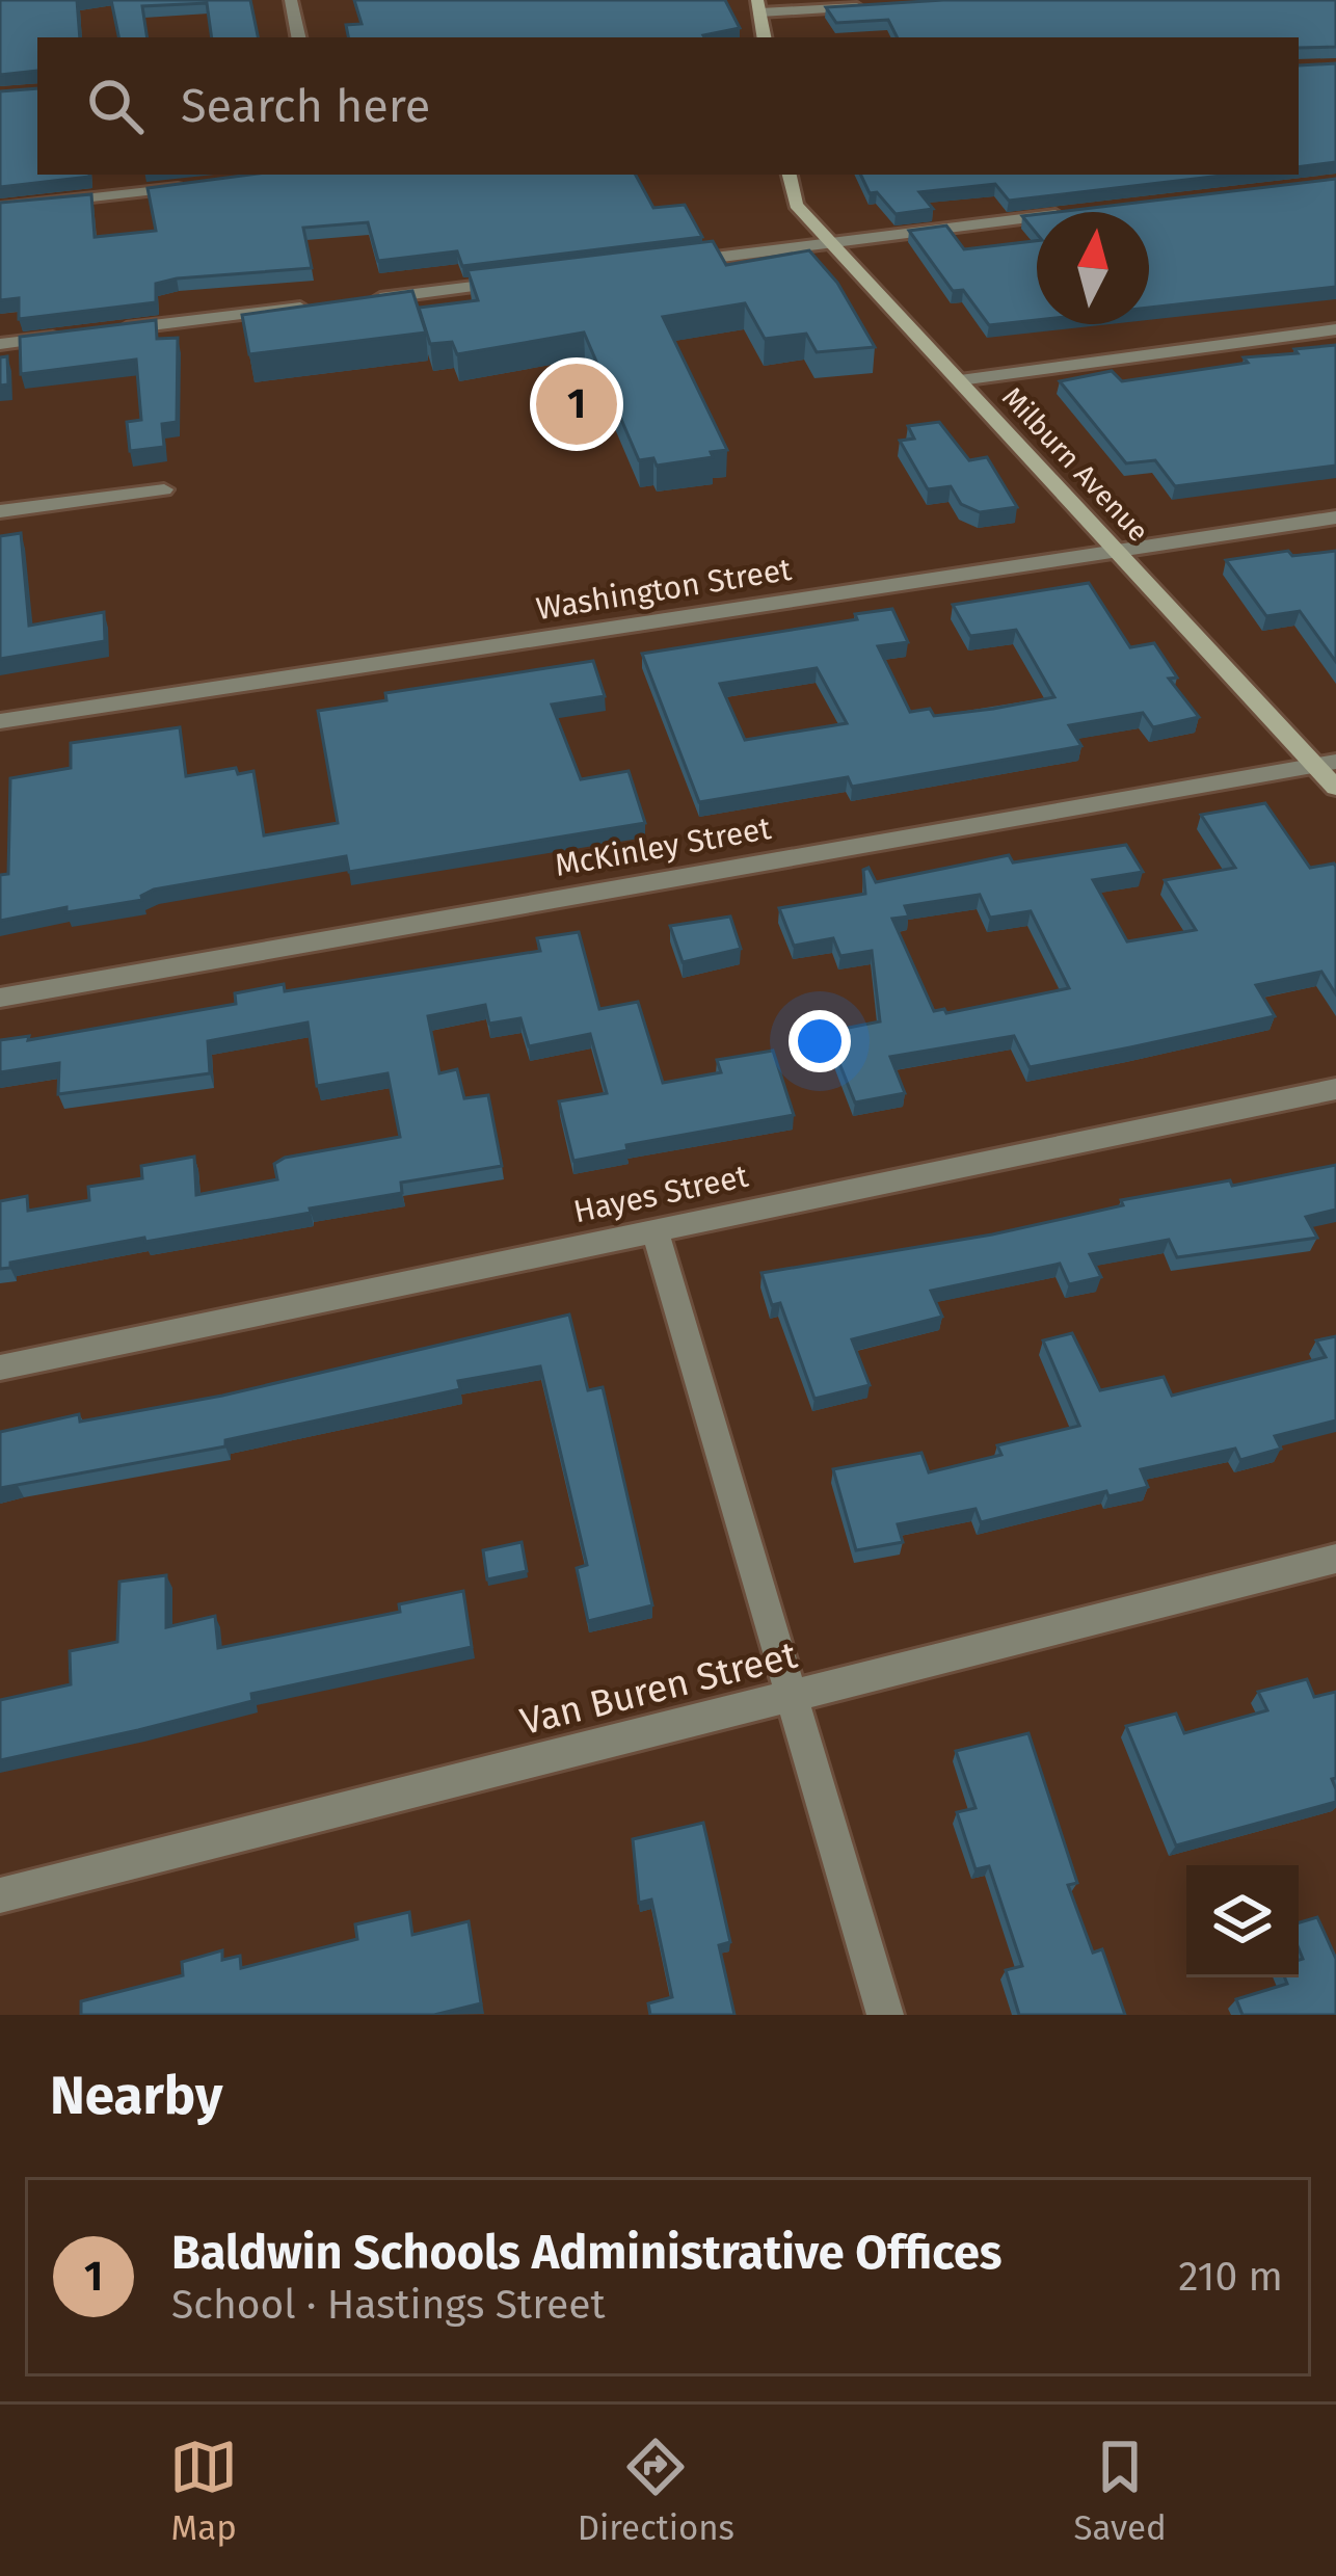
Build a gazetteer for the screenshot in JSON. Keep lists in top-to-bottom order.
{
  "streets": {
    "main road": ["Milburn Avenue"],
    "street": [
      "Washington Street",
      "McKinley Street",
      "Hayes Street",
      "Van Buren Street"
    ]
  },
  "crossings": [
    ["Milburn Avenue", "Washington Street"],
    ["Milburn Avenue", "McKinley Street"]
  ],
  "north": "top",
  "page": {
    "search": "Search here",
    "pins": "1",
    "heading": "Nearby",
    "list": [
      {
        "mark": "1",
        "name": "Baldwin Schools Administrative Offices",
        "note": "School · Hastings Street",
        "value": "210 m"
      }
    ],
    "nav": ["Map", "Directions", "Saved"]
  }
}
